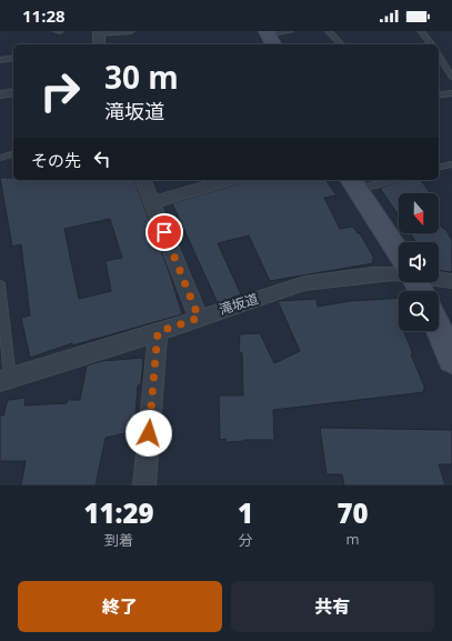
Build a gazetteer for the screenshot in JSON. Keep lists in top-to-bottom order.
{
  "streets": {
    "street": ["滝坂道"]
  },
  "north": "bottom",
  "page": {
    "status": "11:28",
    "turn": ["30 m", "滝坂道"],
    "then": "その先",
    "eta": [
      "11:29",
      "到着",
      "1",
      "分",
      "70",
      "m"
    ],
    "buttons": ["終了", "共有"]
  }
}
